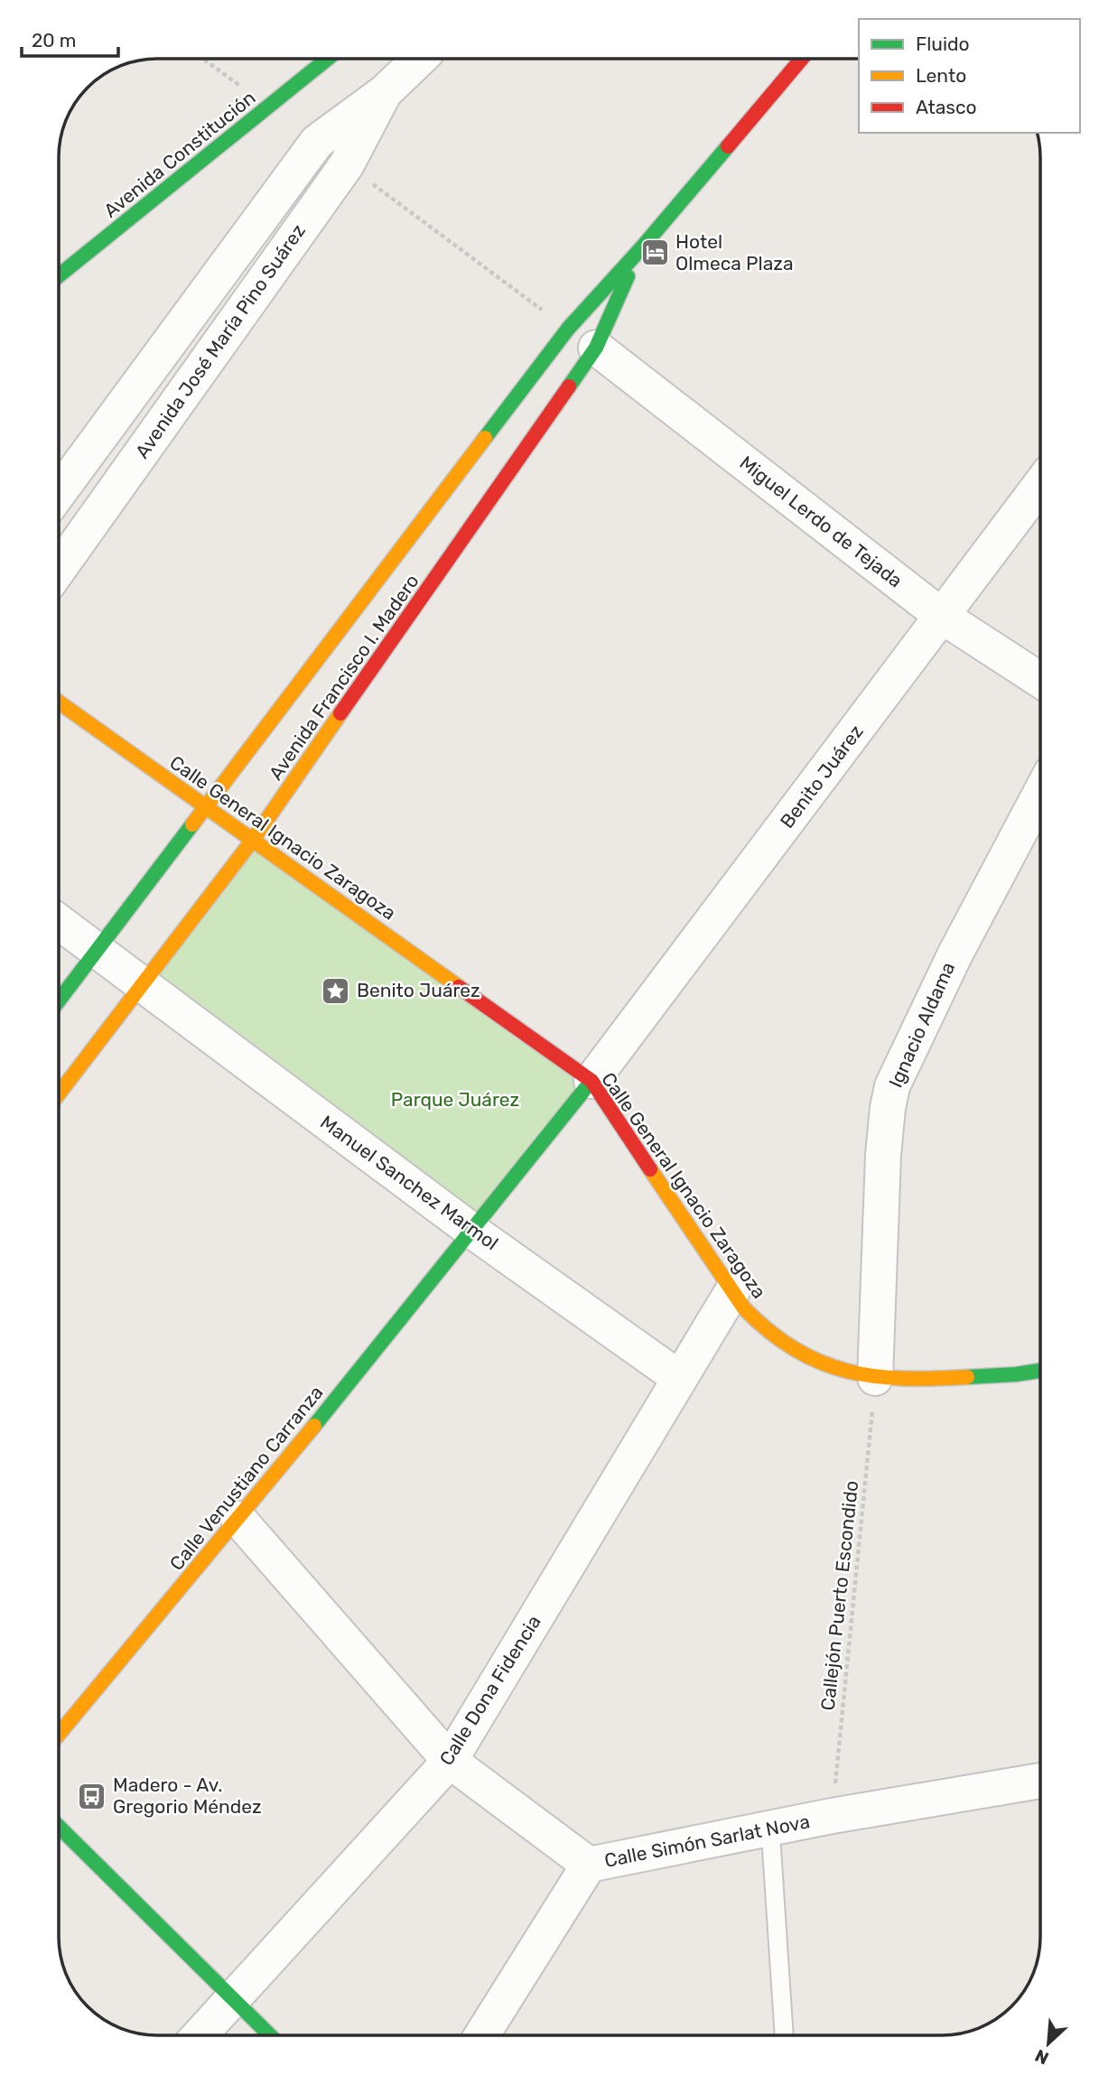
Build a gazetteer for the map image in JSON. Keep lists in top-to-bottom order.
{
  "streets": {
    "street": [
      "Avenida Constitución",
      "Avenida José María Pino Suárez",
      "Miguel Lerdo de Tejada",
      "Avenida Francisco I. Madero",
      "Benito Juárez",
      "Calle General Ignacio Zaragoza",
      "Ignacio Aldama",
      "Manuel Sanchez Marmol",
      "Calle Venustiano Carranza",
      "Calle Dona Fidencia",
      "Calle Simón Sarlat Nova"
    ],
    "path": ["Callejón Puerto Escondido"]
  },
  "crossings": [
    ["Miguel Lerdo de Tejada", "Avenida Francisco I. Madero"],
    ["Miguel Lerdo de Tejada", "Benito Juárez"],
    ["Avenida Francisco I. Madero", "Calle General Ignacio Zaragoza"],
    ["Avenida Francisco I. Madero", "Manuel Sanchez Marmol"],
    ["Benito Juárez", "Calle General Ignacio Zaragoza"],
    ["Benito Juárez", "Calle Venustiano Carranza"],
    ["Calle General Ignacio Zaragoza", "Ignacio Aldama"],
    ["Calle General Ignacio Zaragoza", "Calle Venustiano Carranza"],
    ["Calle General Ignacio Zaragoza", "Callejón Puerto Escondido"],
    ["Calle General Ignacio Zaragoza", "Calle Dona Fidencia"],
    ["Ignacio Aldama", "Callejón Puerto Escondido"],
    ["Manuel Sanchez Marmol", "Calle Venustiano Carranza"],
    ["Manuel Sanchez Marmol", "Calle Dona Fidencia"],
    ["Calle Venustiano Carranza", "Calle Simón Sarlat Nova"],
    ["Callejón Puerto Escondido", "Calle Simón Sarlat Nova"],
    ["Calle Dona Fidencia", "Calle Simón Sarlat Nova"]
  ],
  "parks": ["Parque Juárez"],
  "places": {
    "hotel": ["Hotel Olmeca Plaza"],
    "place": ["Benito Juárez"],
    "bus stop": ["Madero - Av. Gregorio Méndez"]
  },
  "legend": ["Fluido", "Lento", "Atasco"],
  "scale_bar": "20 m",
  "north": "bottom left"
}
